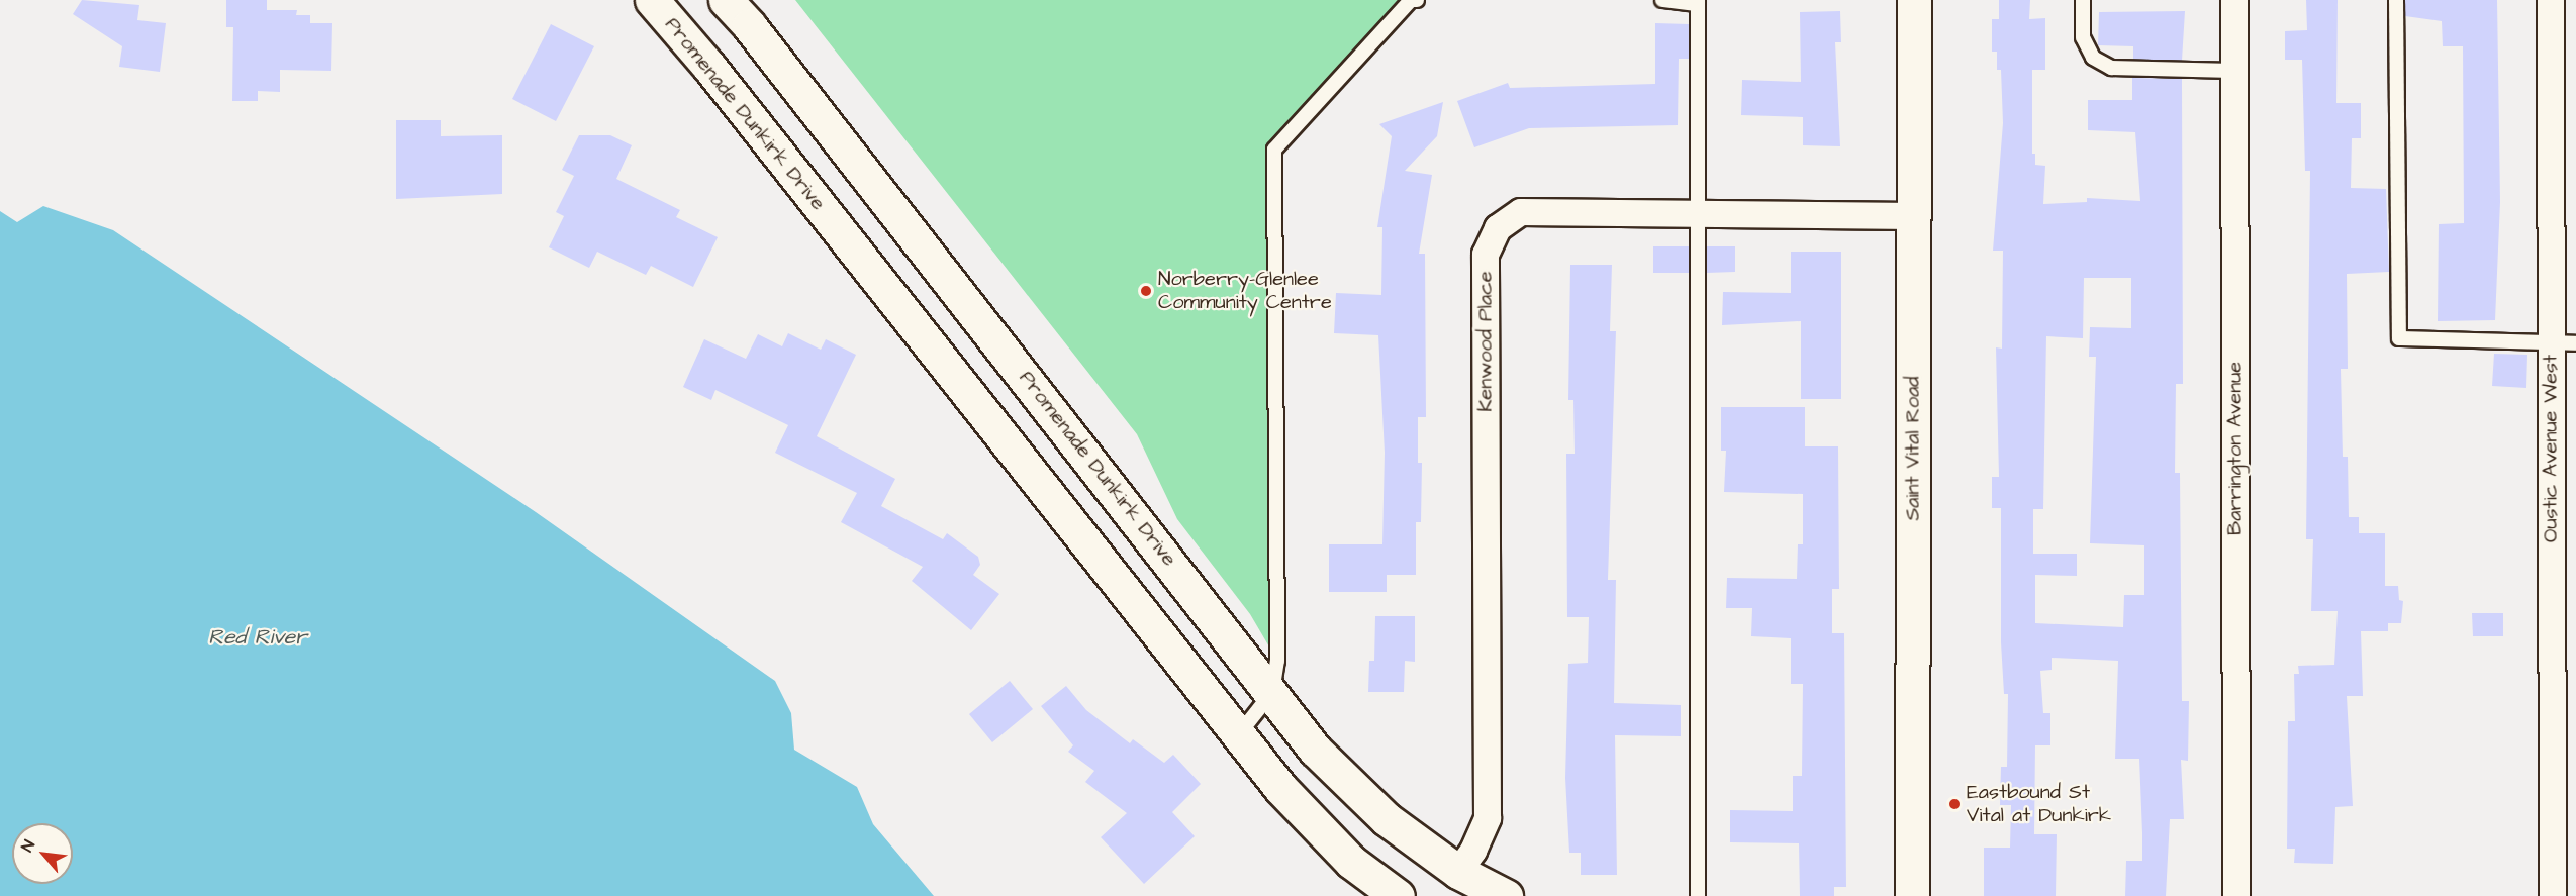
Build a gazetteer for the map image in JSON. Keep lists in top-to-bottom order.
{
  "streets": {
    "main road": ["Promenade Dunkirk Drive", "Saint Vital Road"],
    "street": ["Kenwood Place", "Barrington Avenue", "Oustic Avenue West"]
  },
  "crossings": [
    ["Promenade Dunkirk Drive", "Kenwood Place"],
    ["Kenwood Place", "Saint Vital Road"]
  ],
  "water": ["Red River"],
  "places": ["Norberry-Glenlee Community Centre", "Eastbound St Vital at Dunkirk"],
  "north": "top left"
}
